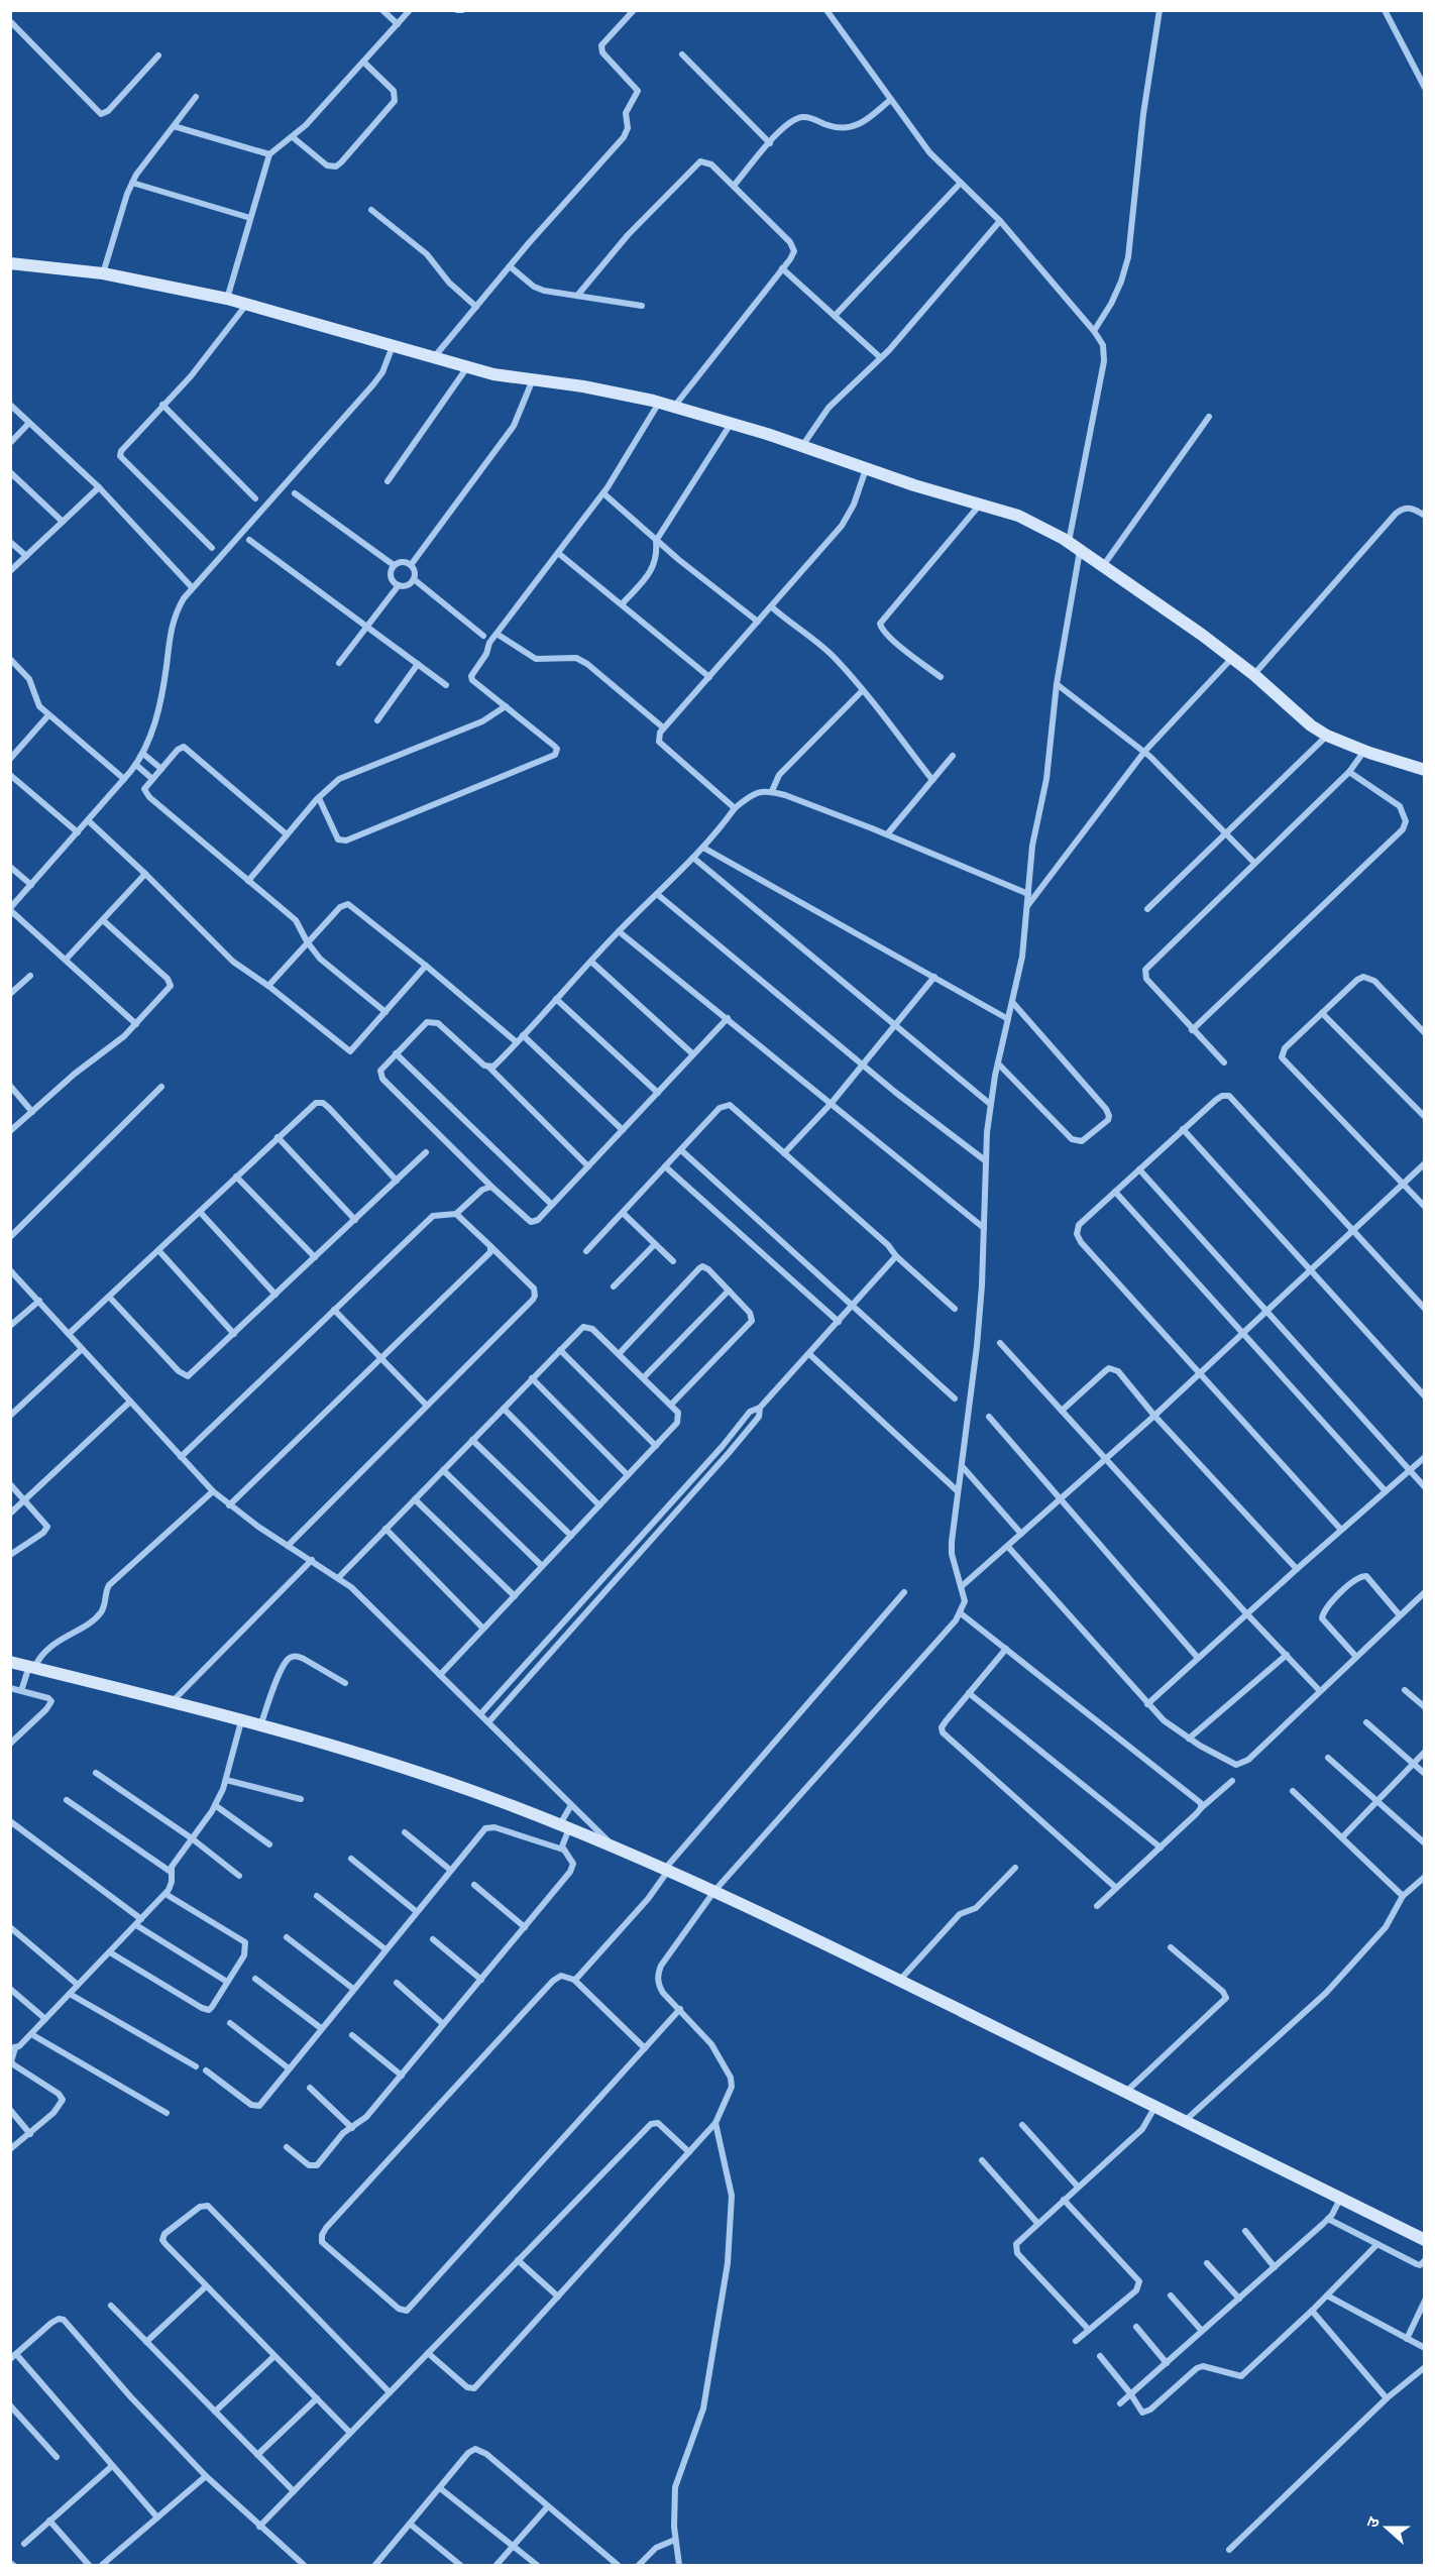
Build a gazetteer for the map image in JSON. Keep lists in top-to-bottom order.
{
  "north": "left"
}
